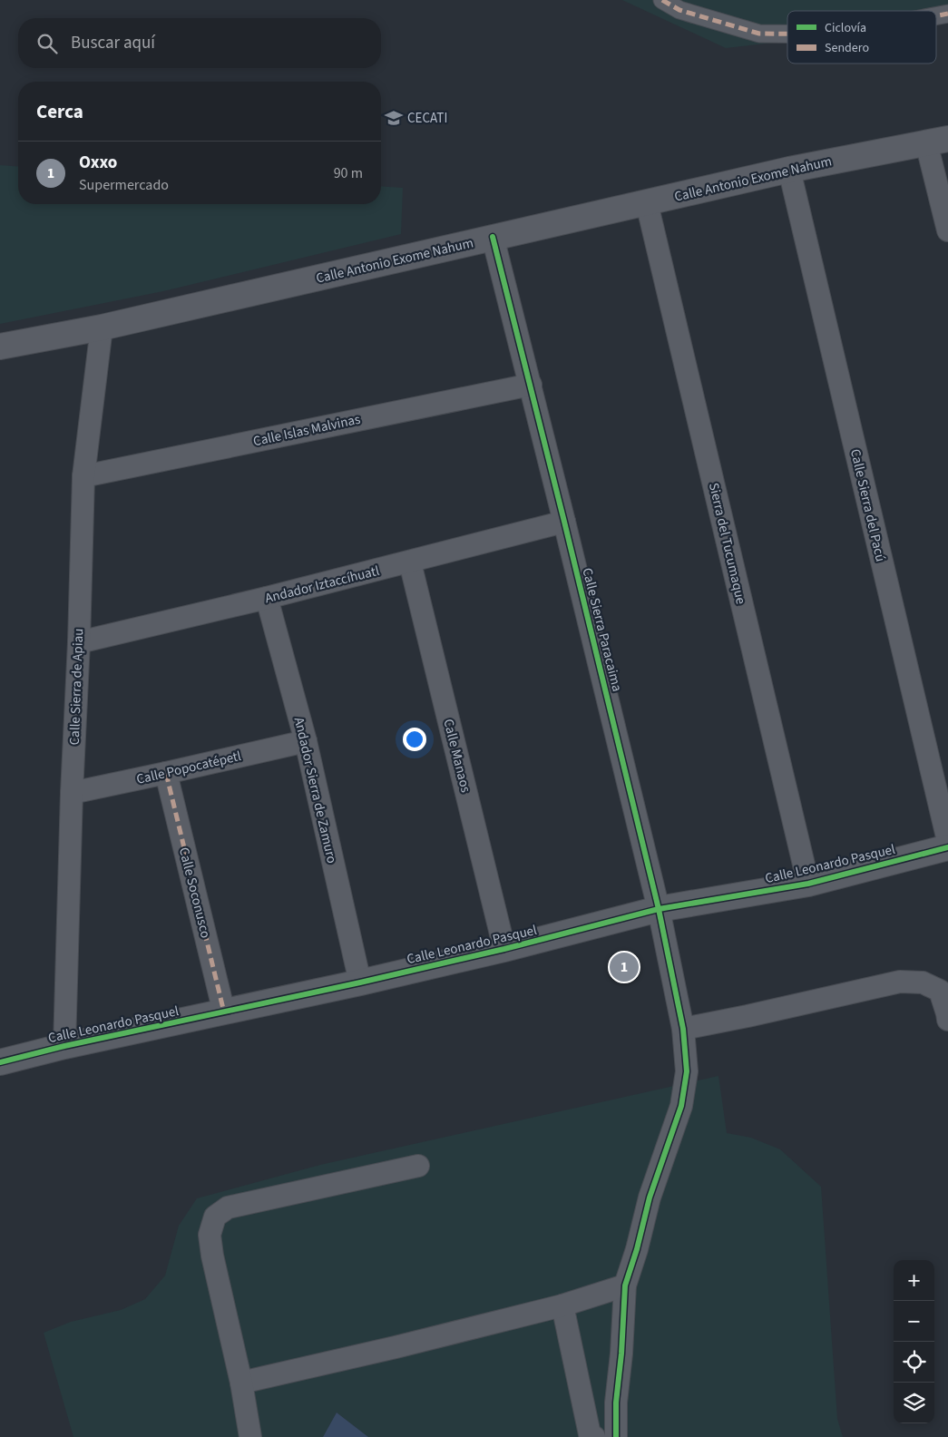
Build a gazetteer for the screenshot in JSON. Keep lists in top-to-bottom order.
{
  "streets": {
    "street": [
      "Calle Antonio Exome Nahum",
      "Calle Islas Malvinas",
      "Calle Sierra del Pacú",
      "Sierra del Tucumaque",
      "Andador Iztaccíhuatl",
      "Calle Sierra Paracaima",
      "Calle Sierra de Apiau",
      "Calle Manaos",
      "Calle Popocatépetl",
      "Andador Sierra de Zamuro",
      "Calle Leonardo Pasquel",
      "Calle Soconusco"
    ]
  },
  "crossings": [
    ["Calle Antonio Exome Nahum", "Calle Sierra del Pacú"],
    ["Calle Antonio Exome Nahum", "Sierra del Tucumaque"],
    ["Calle Antonio Exome Nahum", "Calle Sierra Paracaima"],
    ["Calle Antonio Exome Nahum", "Calle Sierra de Apiau"],
    ["Calle Islas Malvinas", "Calle Sierra Paracaima"],
    ["Calle Islas Malvinas", "Calle Sierra de Apiau"],
    ["Sierra del Tucumaque", "Calle Leonardo Pasquel"],
    ["Andador Iztaccíhuatl", "Calle Sierra Paracaima"],
    ["Andador Iztaccíhuatl", "Calle Sierra de Apiau"],
    ["Andador Iztaccíhuatl", "Calle Manaos"],
    ["Andador Iztaccíhuatl", "Andador Sierra de Zamuro"],
    ["Calle Sierra Paracaima", "Calle Leonardo Pasquel"],
    ["Calle Sierra de Apiau", "Calle Popocatépetl"],
    ["Calle Sierra de Apiau", "Calle Leonardo Pasquel"],
    ["Calle Manaos", "Calle Leonardo Pasquel"],
    ["Calle Popocatépetl", "Andador Sierra de Zamuro"],
    ["Calle Popocatépetl", "Calle Soconusco"],
    ["Andador Sierra de Zamuro", "Calle Leonardo Pasquel"],
    ["Calle Leonardo Pasquel", "Calle Soconusco"]
  ],
  "places": {
    "school or university": ["CECATI"]
  },
  "legend": ["Ciclovía", "Sendero"],
  "page": {
    "search": "Buscar aquí",
    "heading": "Cerca",
    "list": [
      {
        "mark": "1",
        "name": "Oxxo",
        "note": "Supermercado",
        "value": "90 m"
      }
    ],
    "pins": "1",
    "map_buttons": ["+", "−"]
  }
}
